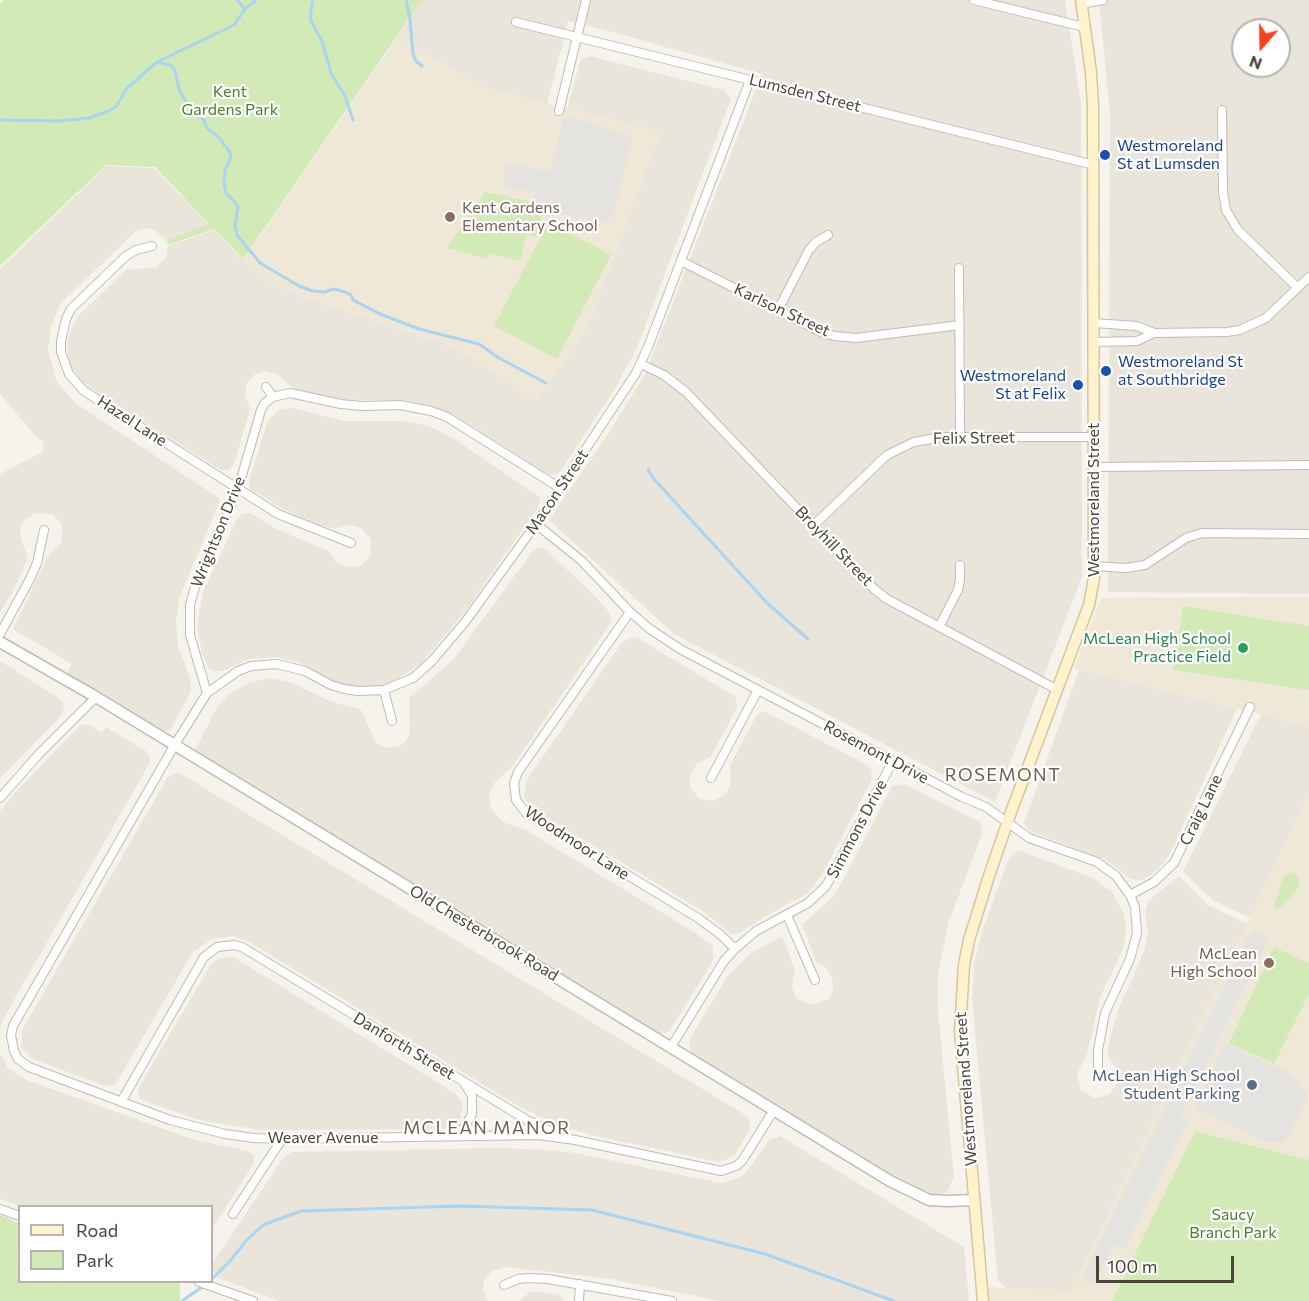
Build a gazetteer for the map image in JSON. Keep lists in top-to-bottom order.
{
  "streets": {
    "main road": ["Westmoreland Street"],
    "street": [
      "Lumsden Street",
      "Karlson Street",
      "Hazel Lane",
      "Felix Street",
      "Macon Street",
      "Wrightson Drive",
      "Broyhill Street",
      "Rosemont Drive",
      "Craig Lane",
      "Simmons Drive",
      "Woodmoor Lane",
      "Old Chesterbrook Road",
      "Danforth Street",
      "Weaver Avenue"
    ]
  },
  "crossings": [
    ["Lumsden Street", "Macon Street"],
    ["Lumsden Street", "Westmoreland Street"],
    ["Karlson Street", "Macon Street"],
    ["Hazel Lane", "Wrightson Drive"],
    ["Felix Street", "Westmoreland Street"],
    ["Felix Street", "Broyhill Street"],
    ["Macon Street", "Wrightson Drive"],
    ["Macon Street", "Broyhill Street"],
    ["Macon Street", "Rosemont Drive"],
    ["Westmoreland Street", "Broyhill Street"],
    ["Westmoreland Street", "Rosemont Drive"],
    ["Westmoreland Street", "Old Chesterbrook Road"],
    ["Rosemont Drive", "Craig Lane"],
    ["Rosemont Drive", "Simmons Drive"],
    ["Rosemont Drive", "Woodmoor Lane"],
    ["Simmons Drive", "Woodmoor Lane"],
    ["Simmons Drive", "Old Chesterbrook Road"],
    ["Old Chesterbrook Road", "Weaver Avenue"],
    ["Danforth Street", "Weaver Avenue"]
  ],
  "districts": ["ROSEMONT", "MCLEAN MANOR"],
  "parks": ["Kent Gardens Park", "Saucy Branch Park"],
  "places": [
    "Westmoreland St at Lumsden",
    "Kent Gardens Elementary School",
    "Westmoreland St at Southbridge",
    "Westmoreland St at Felix",
    "McLean High School Practice Field",
    "McLean High School",
    "McLean High School Student Parking"
  ],
  "legend": ["Road", "Park"],
  "scale_bar": "100 m",
  "north": "bottom"
}
